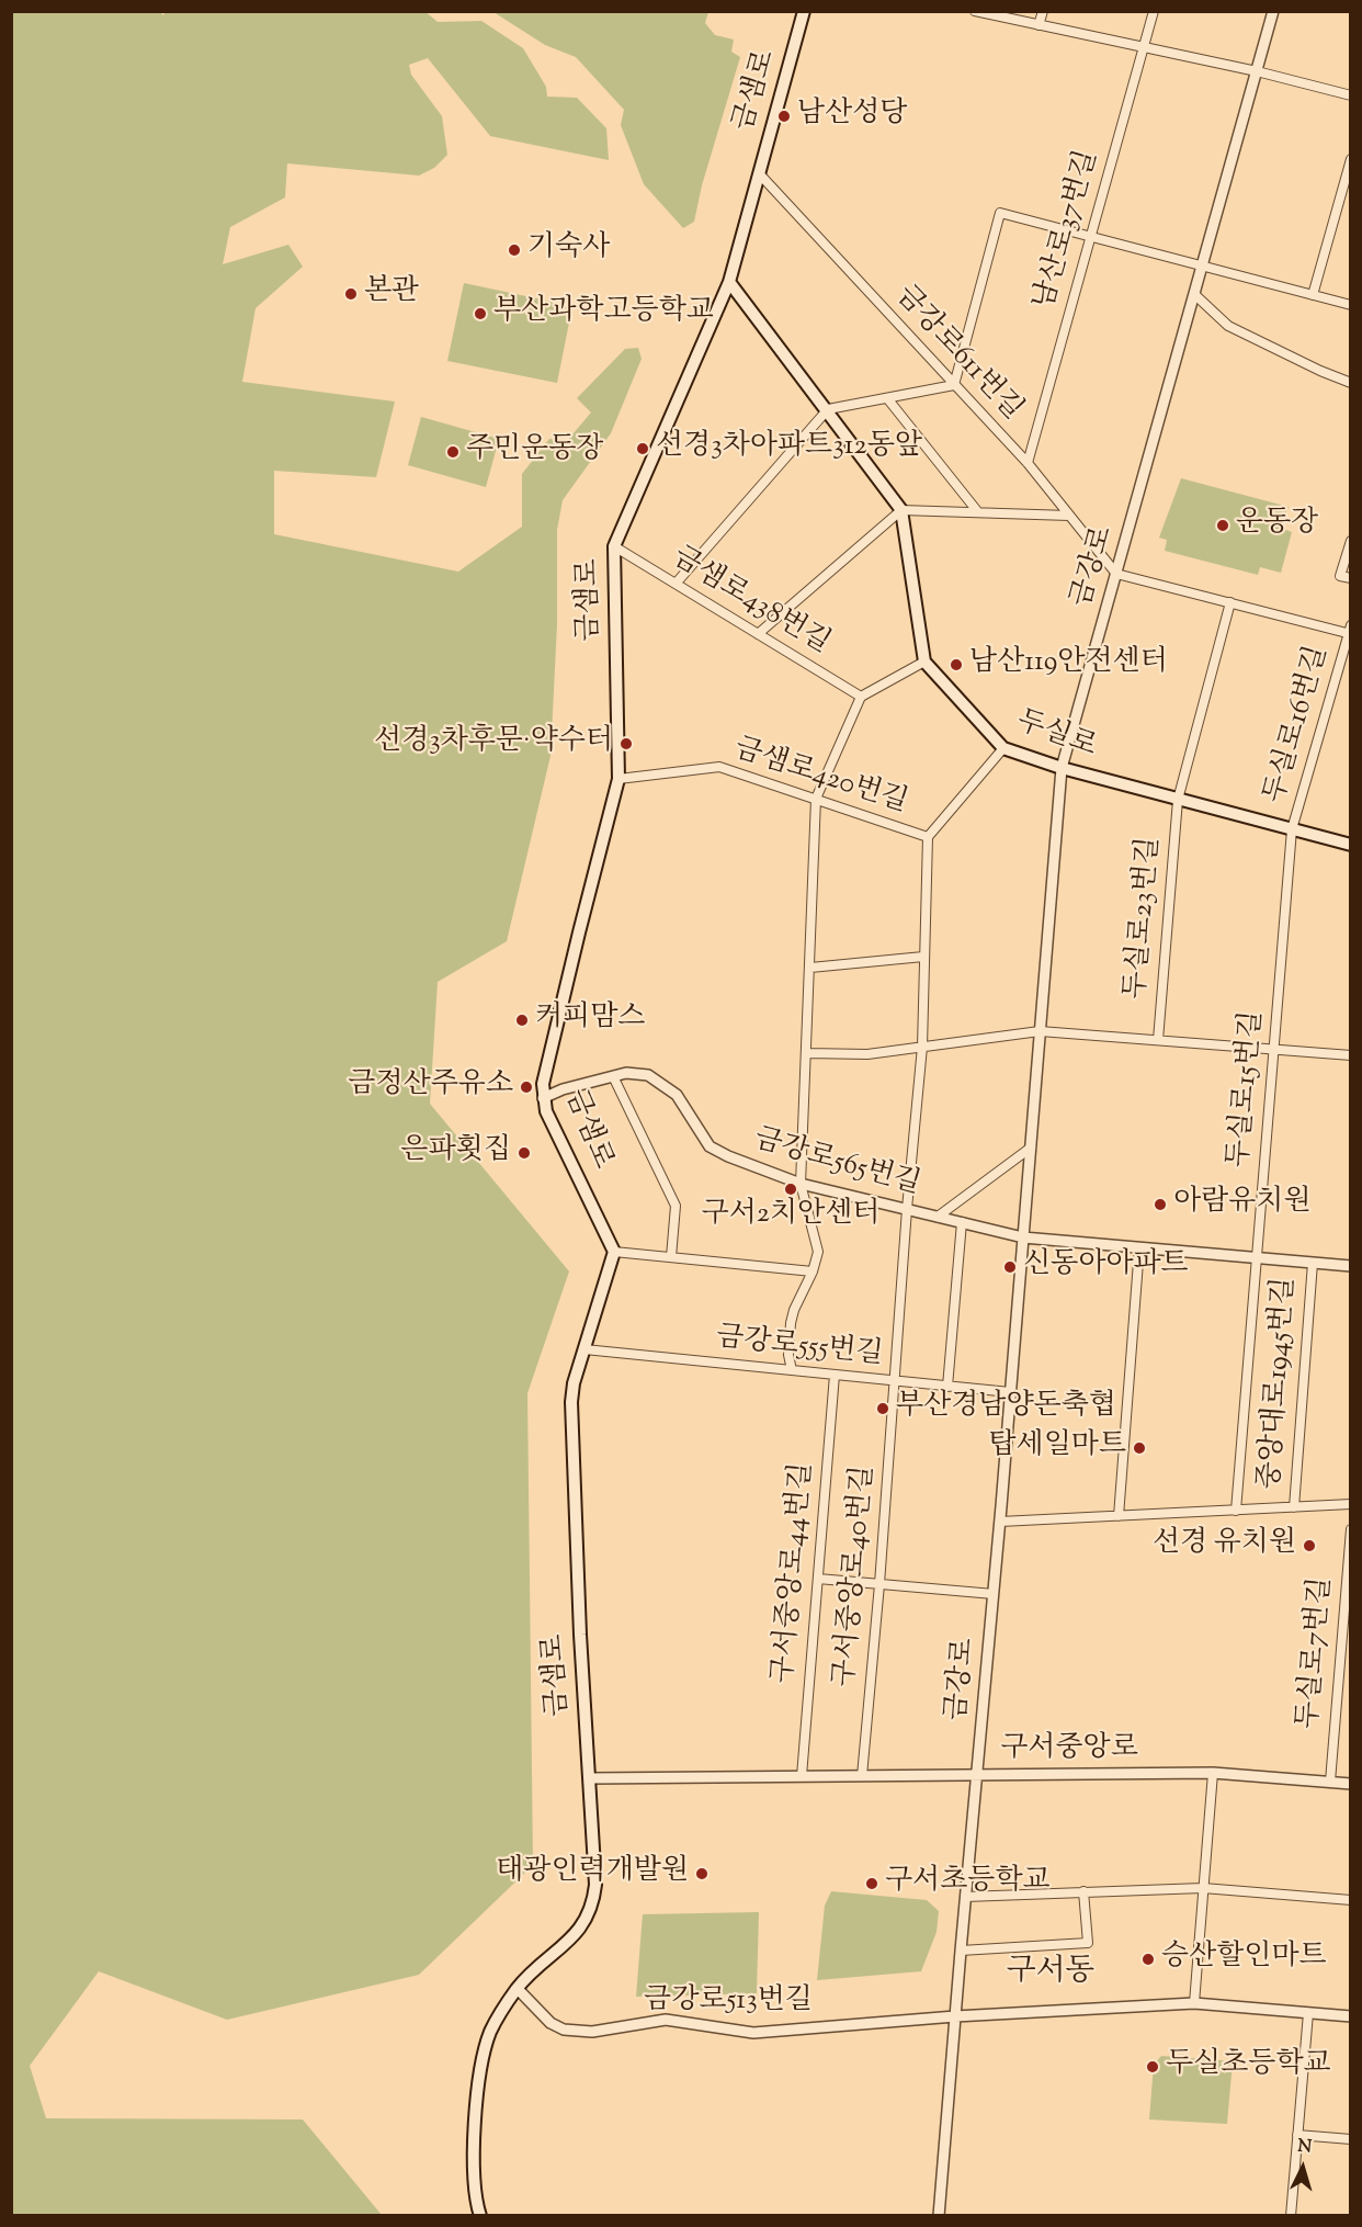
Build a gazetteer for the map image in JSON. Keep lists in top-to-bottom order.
{
  "streets": {
    "main road": ["금샘로", "두실로"],
    "street": [
      "남산로37번길",
      "금강로611번길",
      "금강로",
      "금샘로438번길",
      "두실로16번길",
      "금샘로420번길",
      "두실로23번길",
      "두실로15번길",
      "금강로565번길",
      "금강로555번길",
      "중앙대로1945번길",
      "구서중앙로44번길",
      "구서중앙로40번길",
      "두실로7번길",
      "구서중앙로",
      "금강로513번길"
    ]
  },
  "crossings": [
    ["금샘로", "금강로611번길"],
    ["금샘로", "금샘로438번길"],
    ["금샘로", "금샘로420번길"],
    ["금샘로", "금강로565번길"],
    ["금샘로", "금강로555번길"],
    ["금샘로", "구서중앙로"],
    ["금샘로", "금강로513번길"],
    ["남산로37번길", "금강로611번길"],
    ["금강로611번길", "금강로"],
    ["금강로", "두실로"],
    ["금강로", "금강로565번길"],
    ["금강로", "금강로555번길"],
    ["금강로", "중앙대로1945번길"],
    ["금강로", "구서중앙로"],
    ["금강로", "금강로513번길"],
    ["두실로16번길", "두실로"],
    ["두실로16번길", "두실로15번길"],
    ["두실로", "두실로23번길"],
    ["두실로", "두실로15번길"],
    ["금샘로420번길", "구서중앙로40번길"],
    ["두실로15번길", "중앙대로1945번길"],
    ["금강로565번길", "중앙대로1945번길"],
    ["금강로565번길", "구서중앙로40번길"],
    ["금강로555번길", "구서중앙로44번길"],
    ["금강로555번길", "구서중앙로40번길"],
    ["구서중앙로44번길", "구서중앙로"],
    ["구서중앙로40번길", "구서중앙로"],
    ["두실로7번길", "구서중앙로"]
  ],
  "districts": ["구서동"],
  "places": [
    "남산성당",
    "기숙사",
    "본관",
    "부산과학고등학교",
    "선경3차아파트312동앞",
    "주민운동장",
    "운동장",
    "남산119안전센터",
    "선경3차후문·약수터",
    "커피맘스",
    "금정산주유소",
    "은파횟집",
    "구서2치안센터",
    "아람유치원",
    "신동아아파트",
    "부산경남양돈축협",
    "탑세일마트",
    "선경 유치원",
    "태광인력개발원",
    "구서초등학교",
    "승산할인마트",
    "두실초등학교"
  ],
  "north": "top"
}
